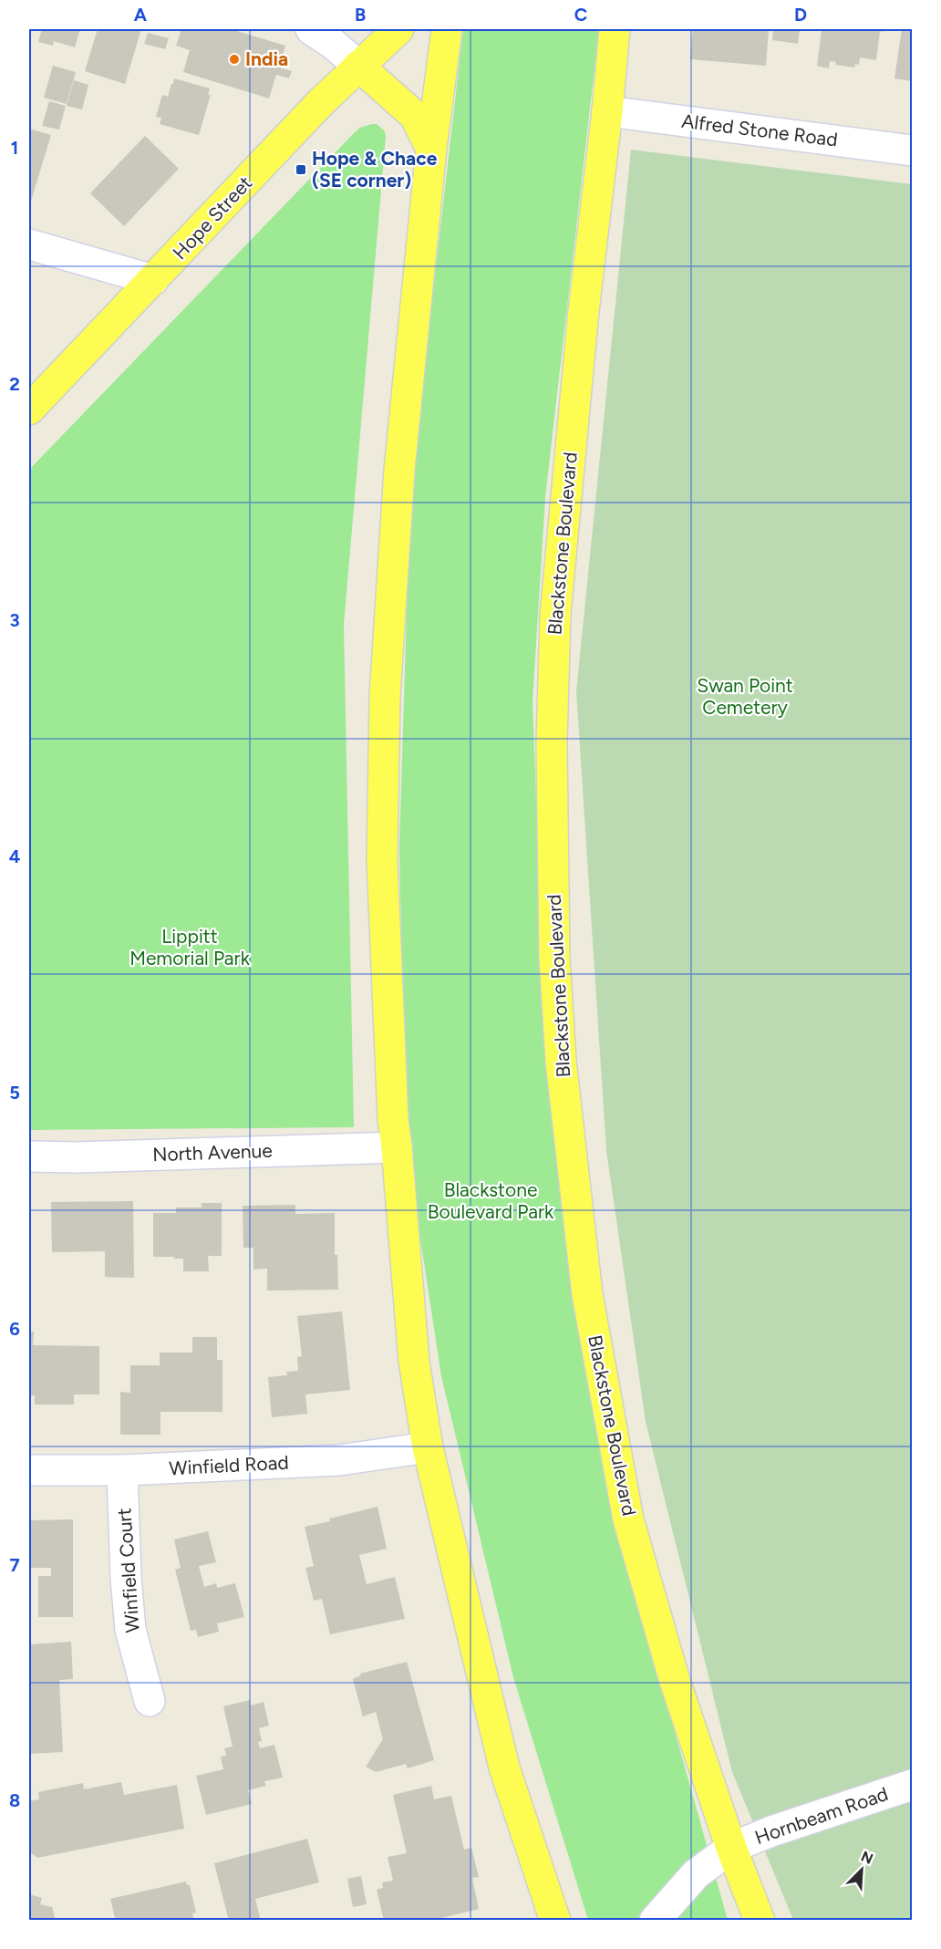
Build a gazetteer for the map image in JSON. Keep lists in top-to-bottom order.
{
  "streets": {
    "main road": ["Hope Street", "Blackstone Boulevard"],
    "street": [
      "Alfred Stone Road",
      "North Avenue",
      "Winfield Road",
      "Winfield Court",
      "Hornbeam Road"
    ]
  },
  "crossings": [
    ["Alfred Stone Road", "Blackstone Boulevard"],
    ["Blackstone Boulevard", "Hornbeam Road"],
    ["Winfield Road", "Winfield Court"]
  ],
  "parks": ["Swan Point Cemetery", "Lippitt Memorial Park", "Blackstone Boulevard Park"],
  "places": {
    "other": ["India"],
    "transit": ["Hope & Chace (SE corner)"]
  },
  "north": "top right",
  "grid": {
    "columns": [
      "A",
      "B",
      "C",
      "D"
    ],
    "rows": [
      "1",
      "2",
      "3",
      "4",
      "5",
      "6",
      "7",
      "8"
    ]
  }
}
